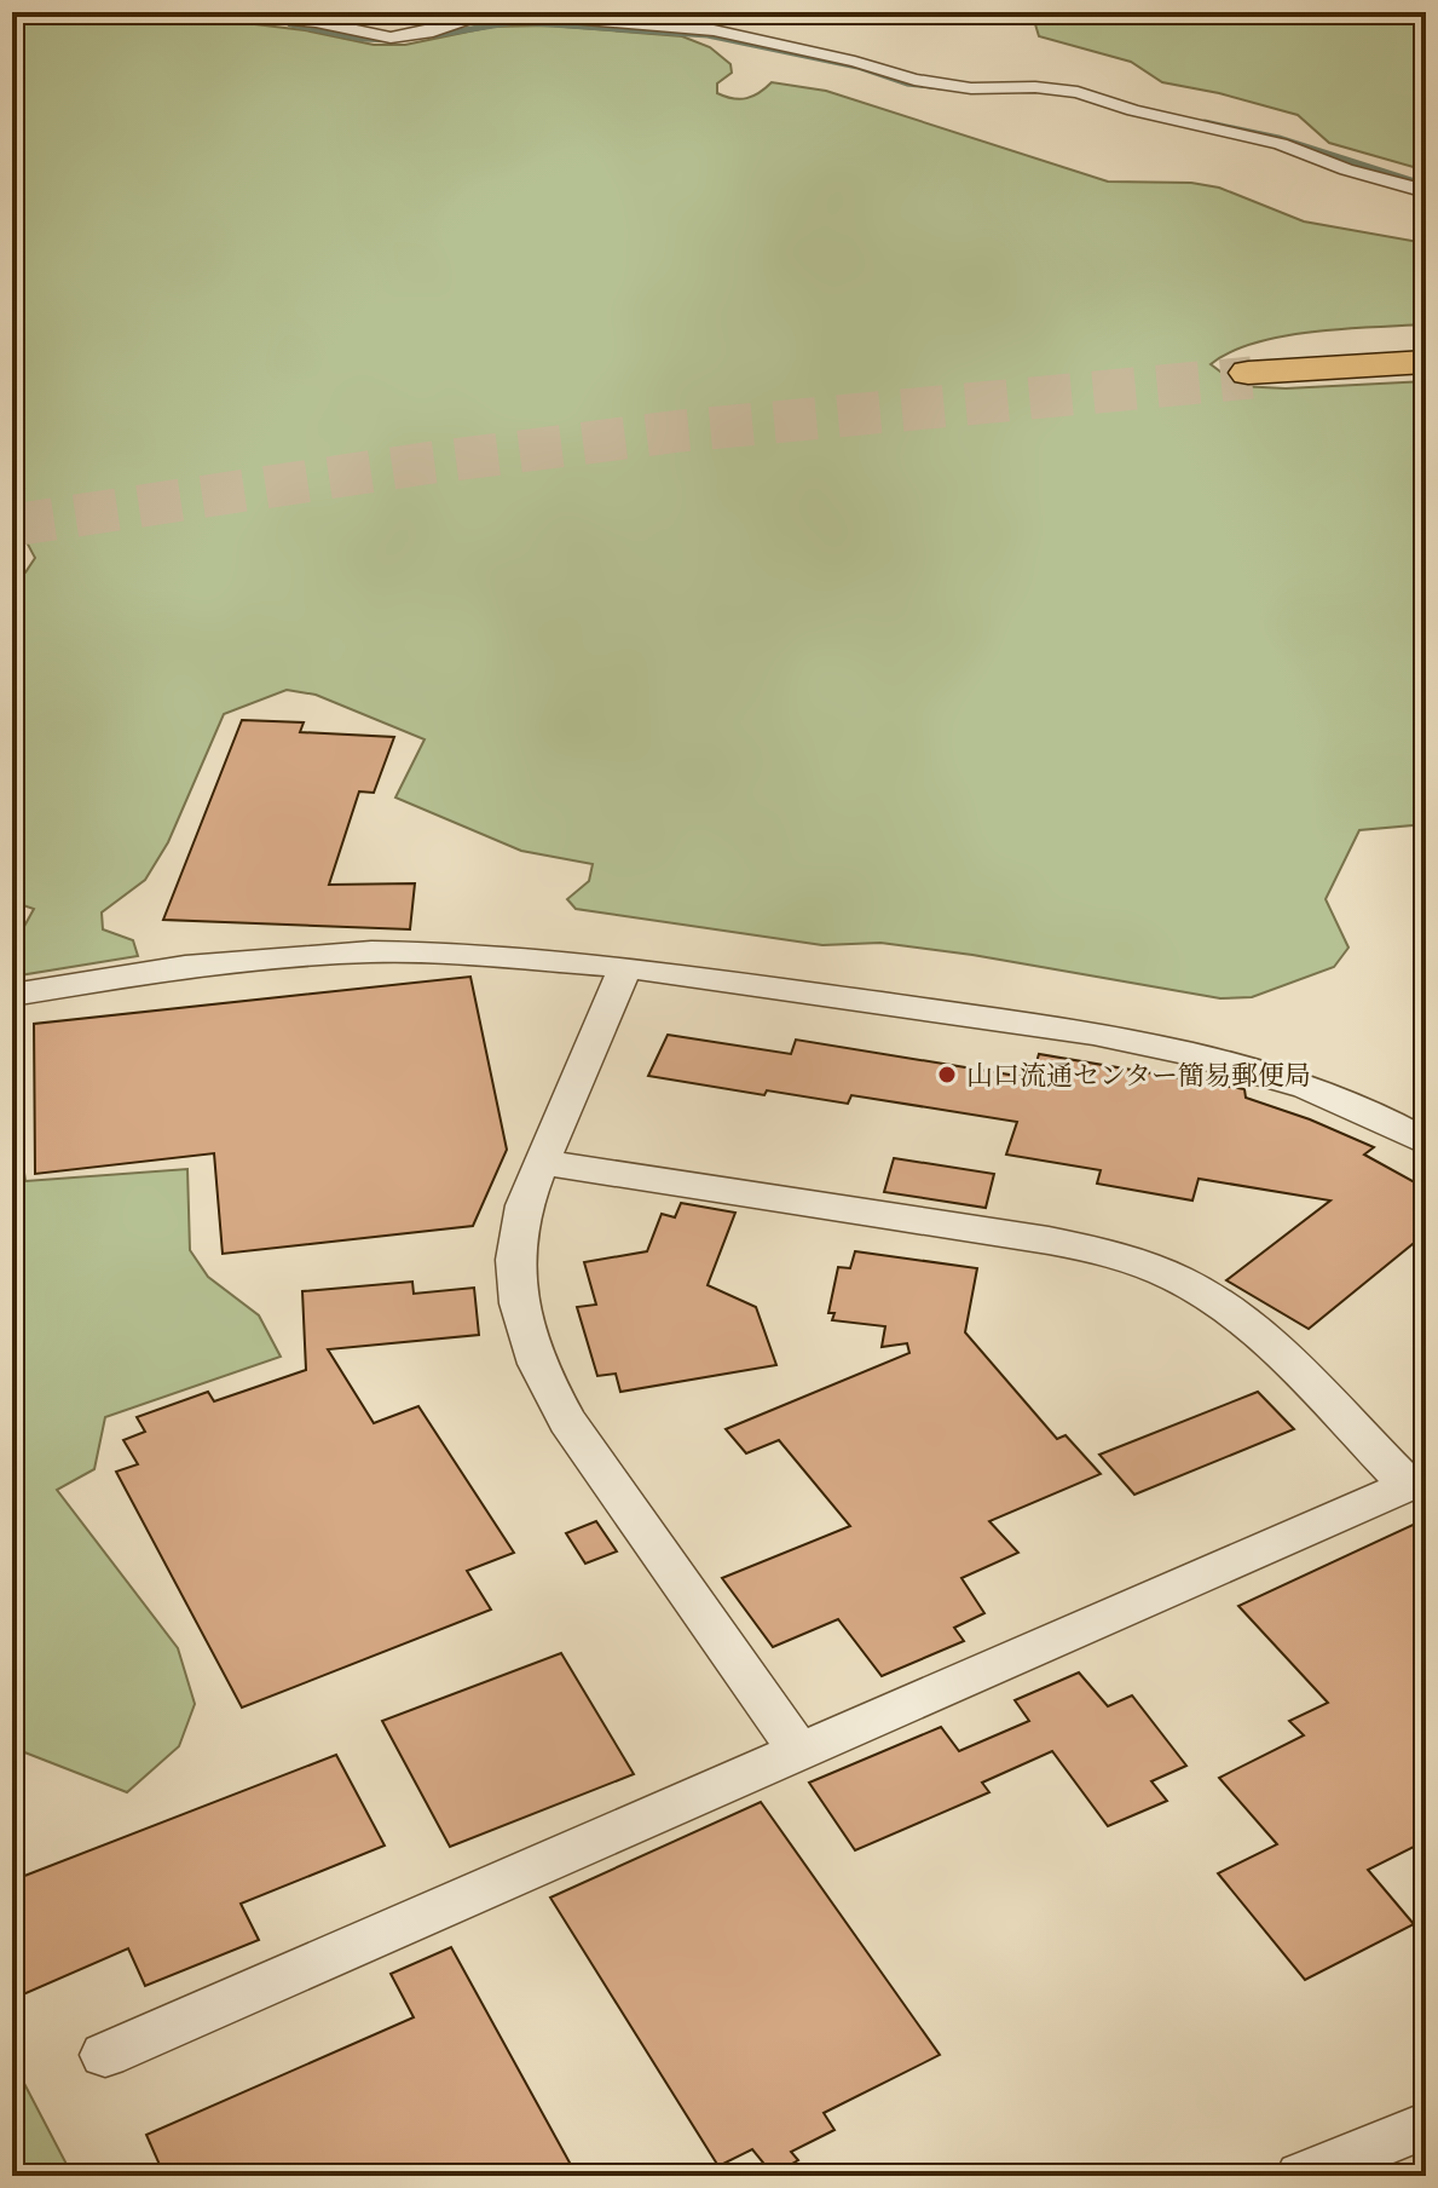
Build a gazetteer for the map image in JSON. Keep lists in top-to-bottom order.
{
  "places": ["山口流通センター簡易郵便局"]
}
